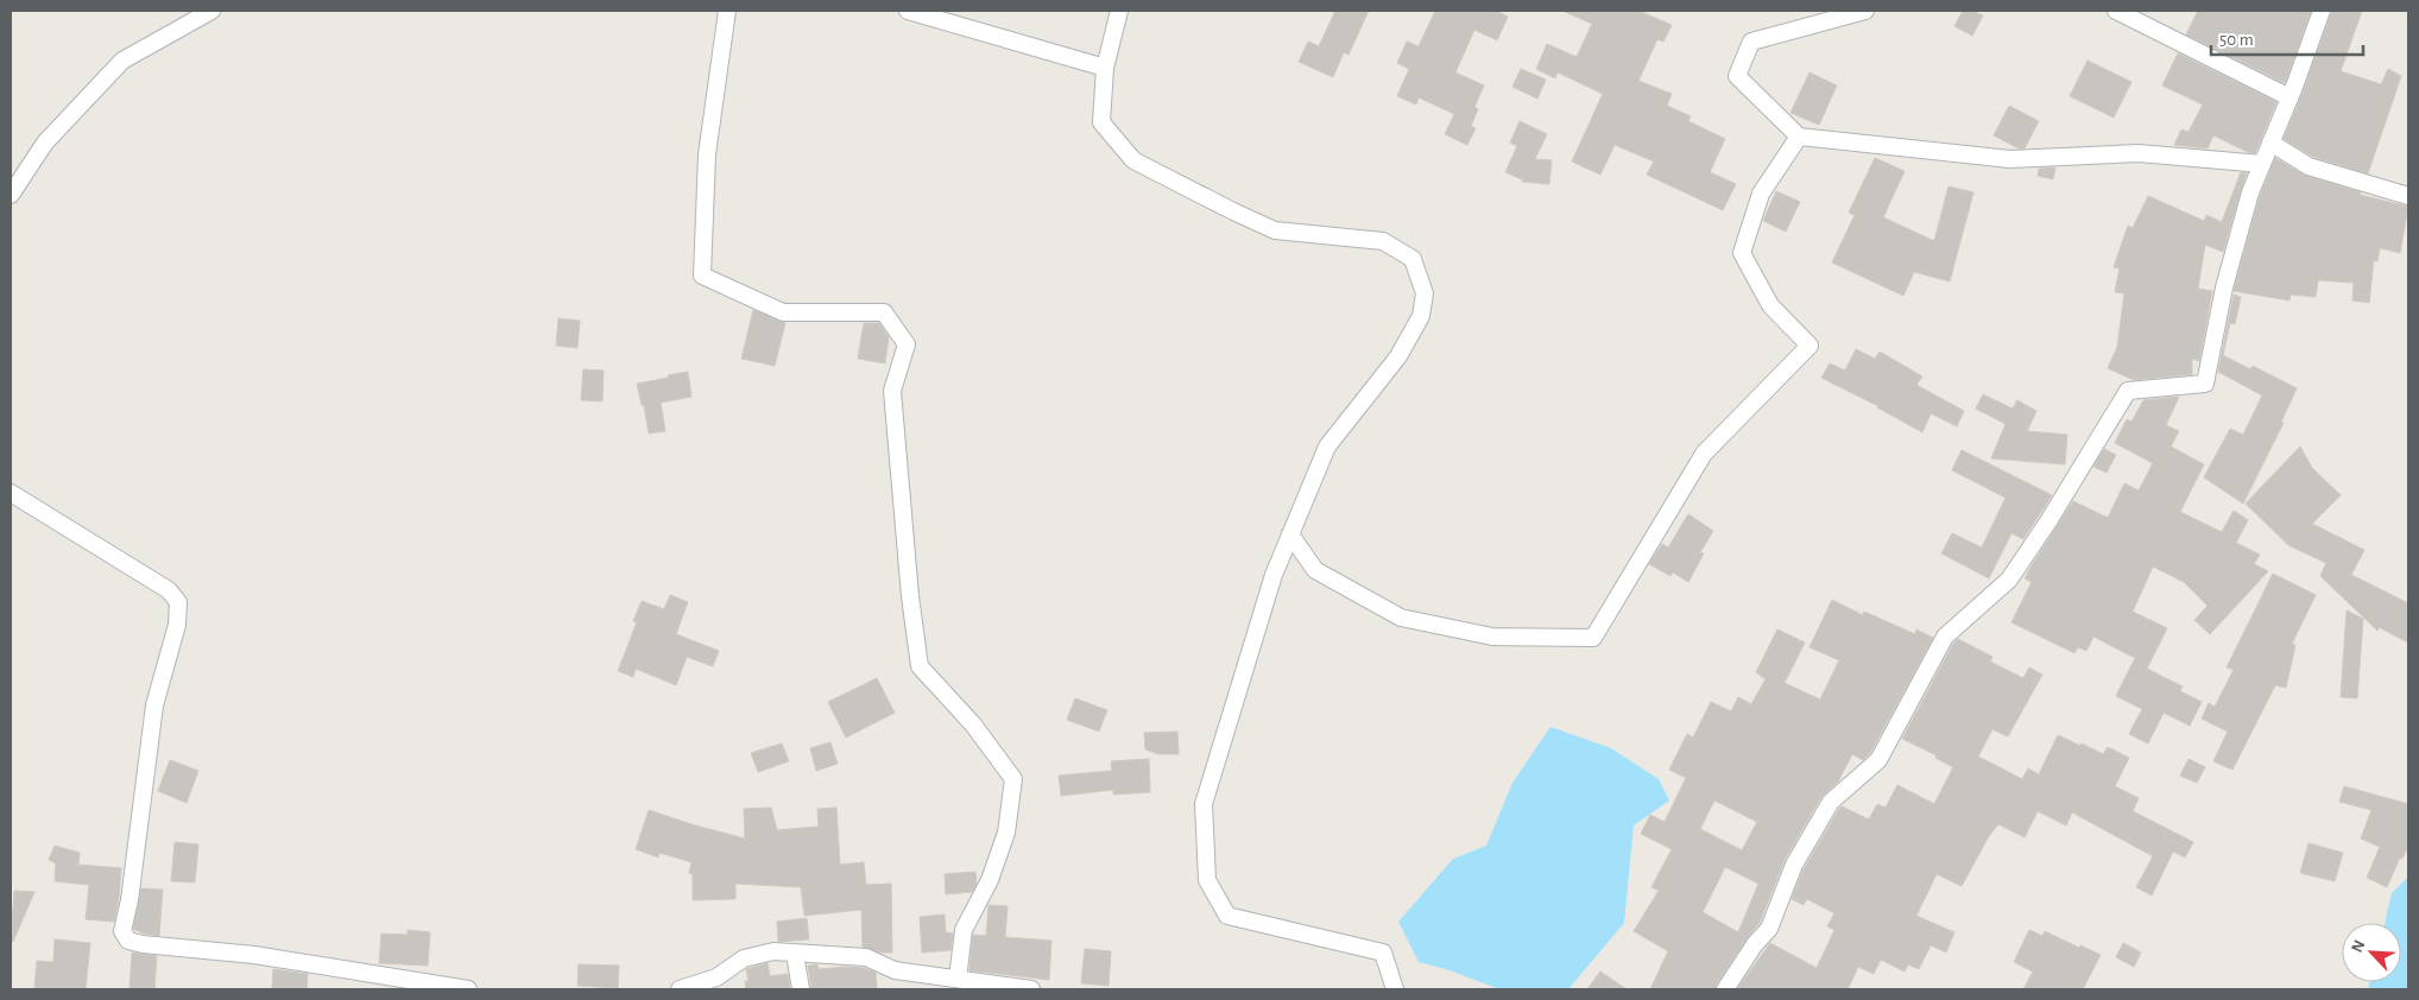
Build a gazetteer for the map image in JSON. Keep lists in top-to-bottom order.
{
  "scale_bar": "50 m",
  "north": "top left"
}
